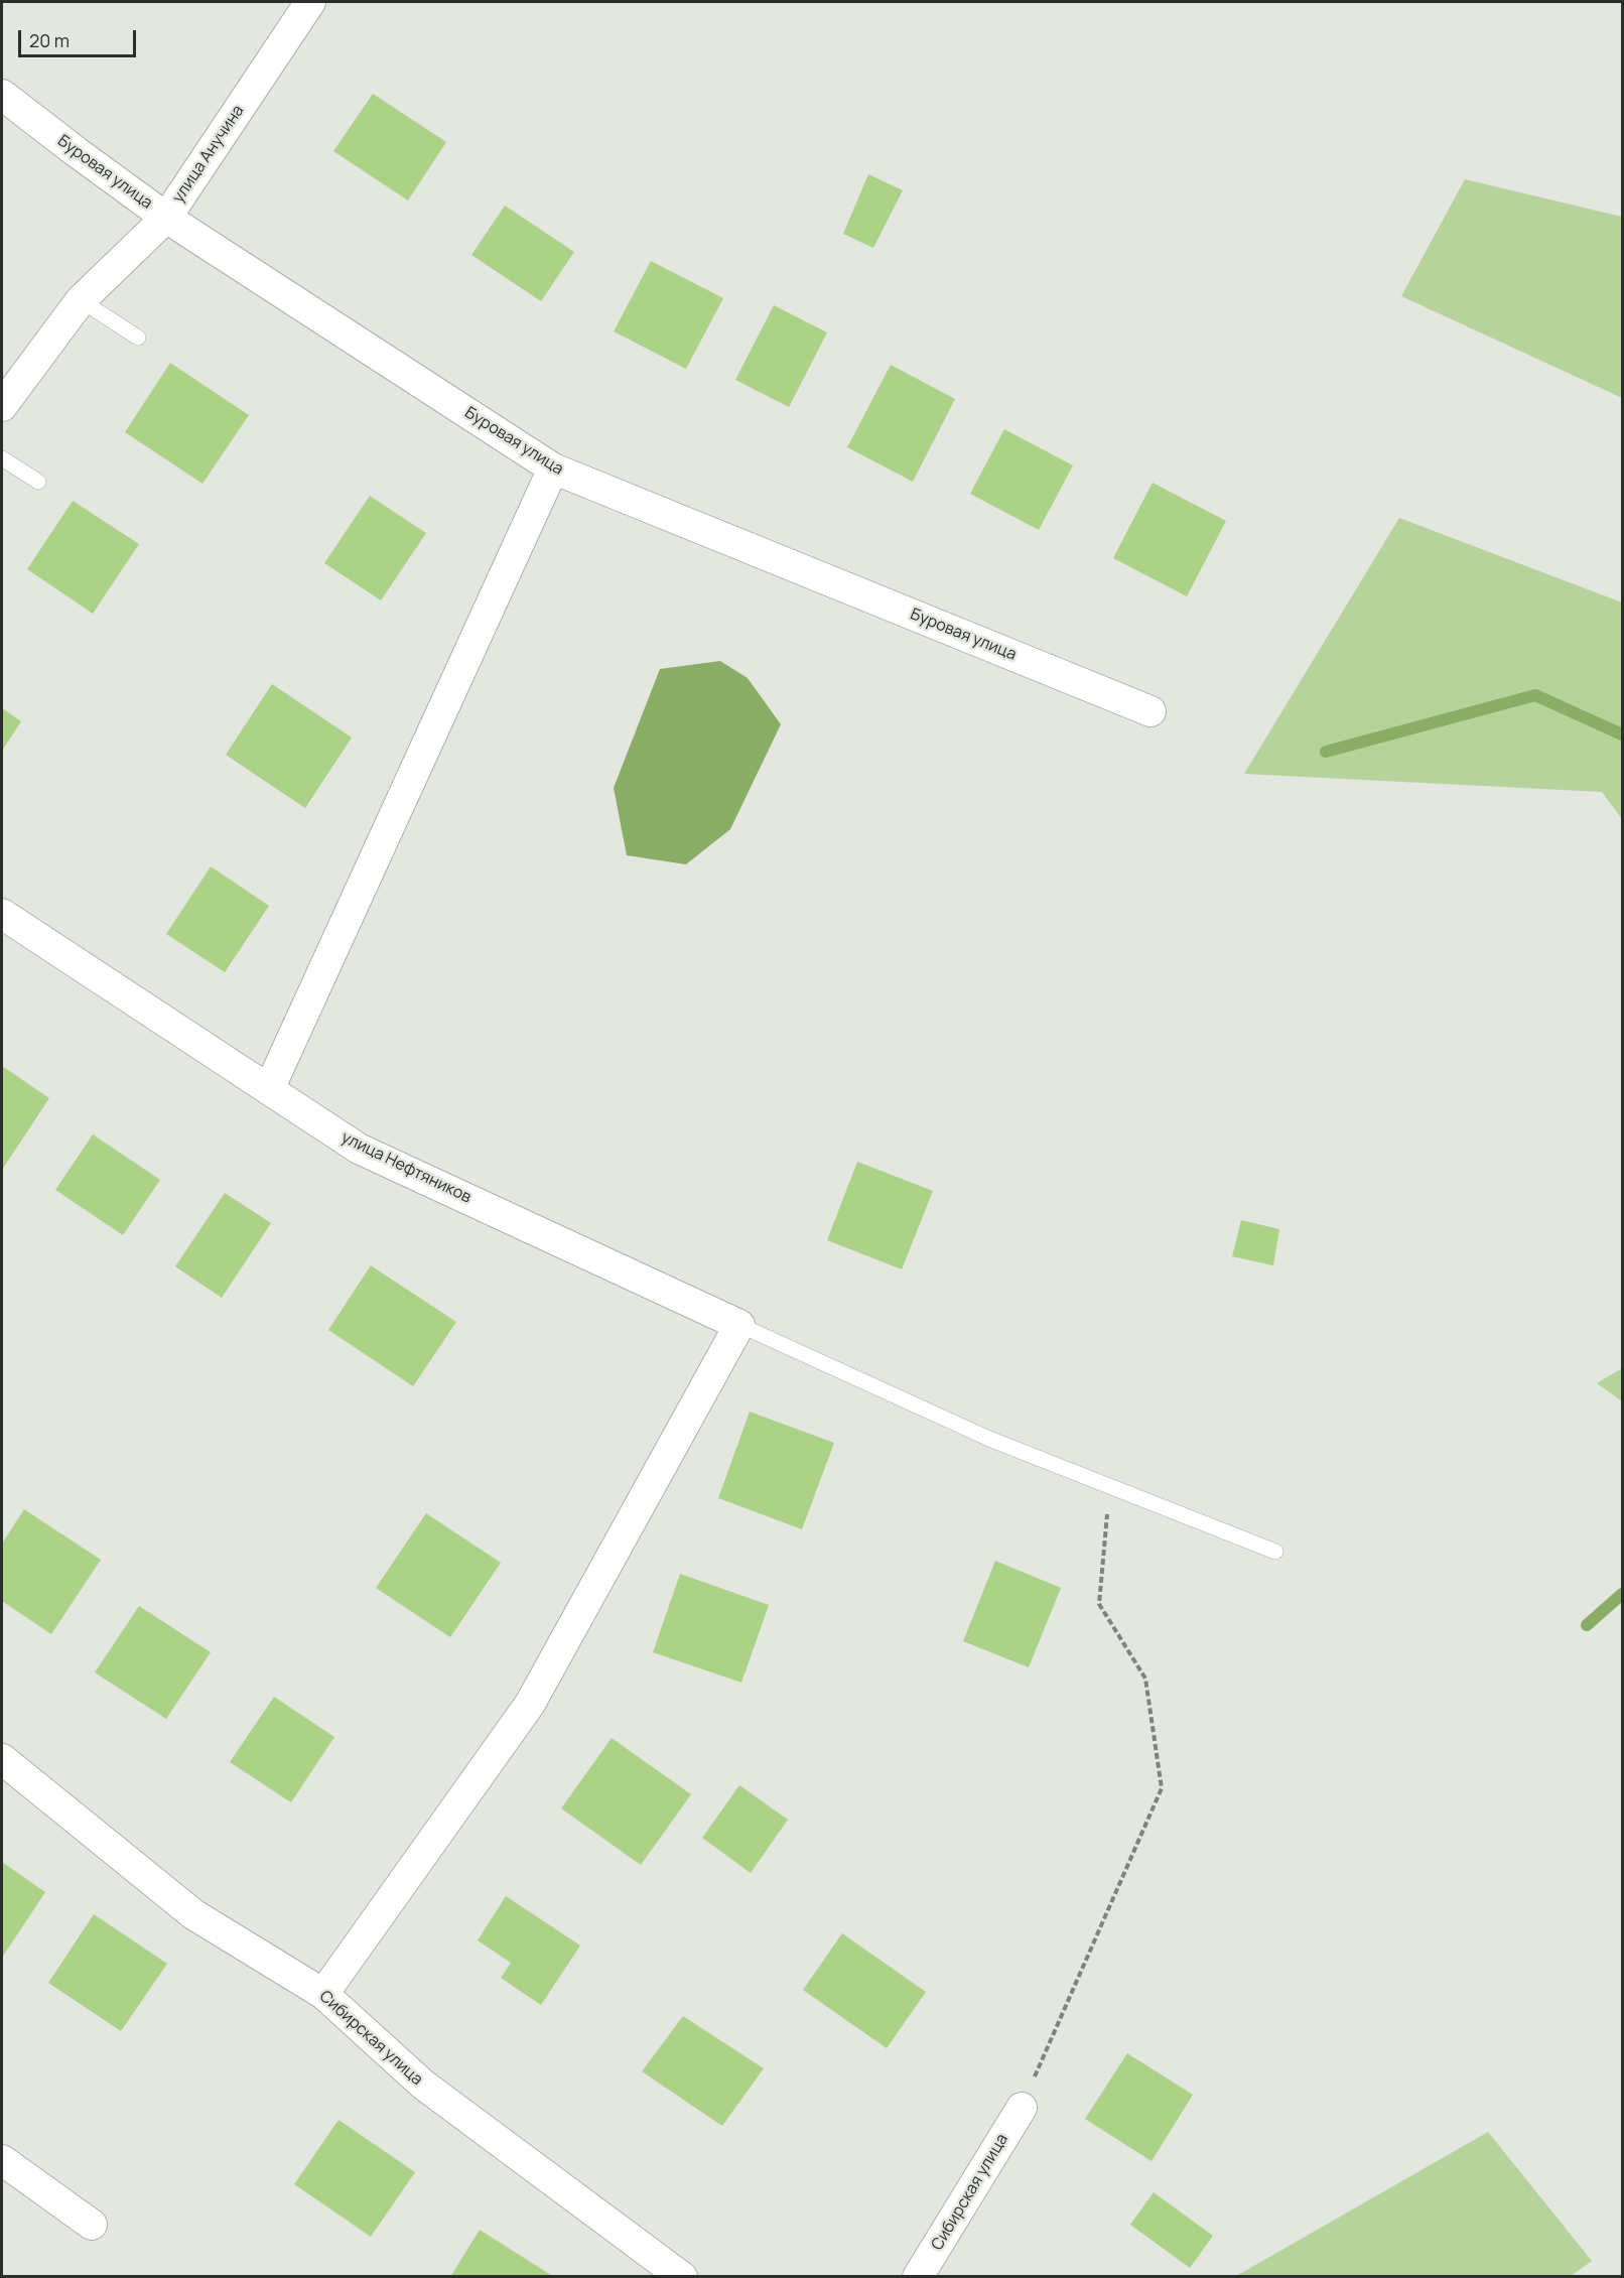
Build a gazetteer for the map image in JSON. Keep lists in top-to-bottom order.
{
  "streets": {
    "street": [
      "улица Анучина",
      "Буровая улица",
      "улица Нефтяников",
      "Сибирская улица"
    ]
  },
  "crossings": [
    ["улица Анучина", "Буровая улица"]
  ],
  "scale_bar": "20 m"
}
